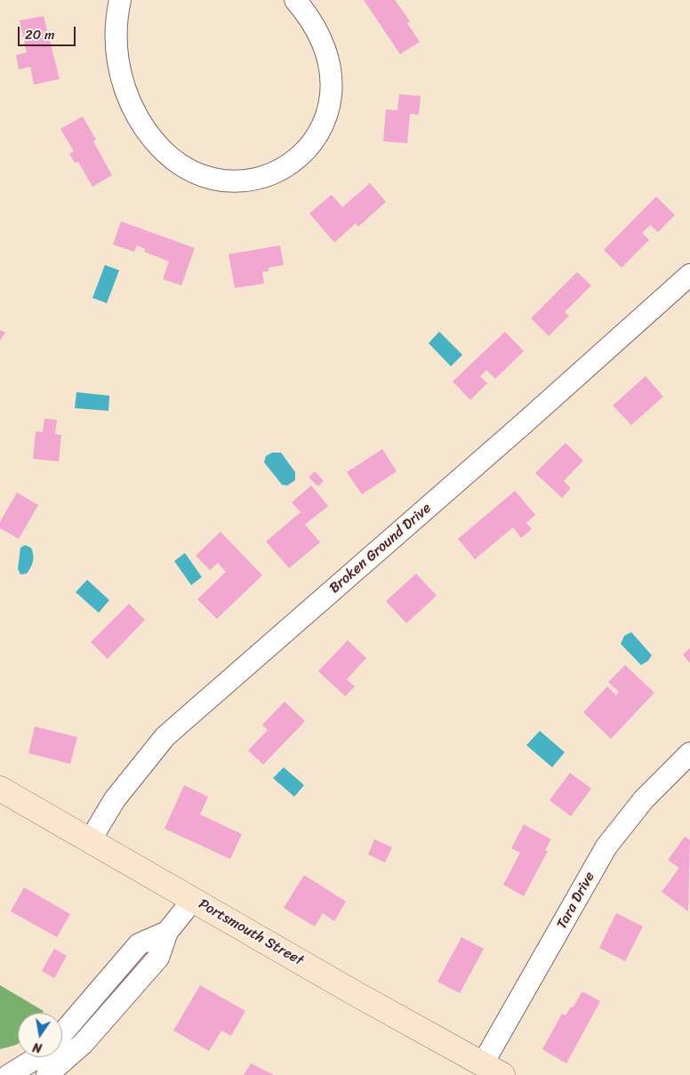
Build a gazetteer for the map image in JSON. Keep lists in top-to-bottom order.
{
  "streets": {
    "street": ["Broken Ground Drive", "Tara Drive", "Portsmouth Street"]
  },
  "crossings": [
    ["Broken Ground Drive", "Portsmouth Street"],
    ["Tara Drive", "Portsmouth Street"]
  ],
  "scale_bar": "20 m",
  "north": "bottom"
}
